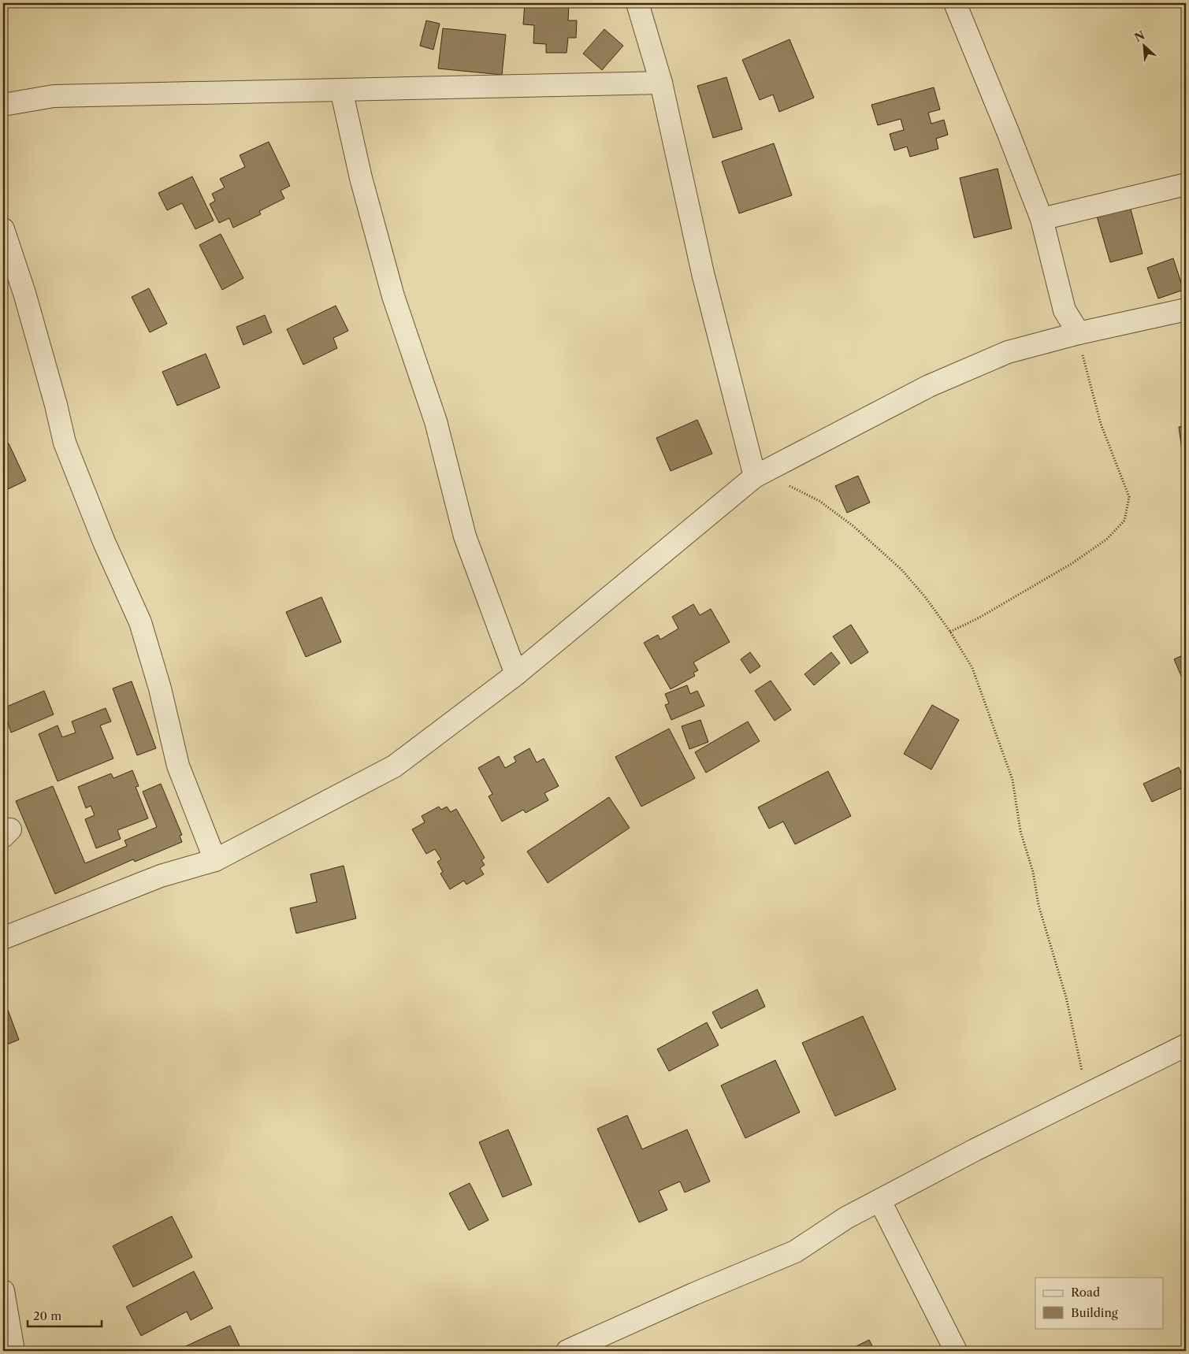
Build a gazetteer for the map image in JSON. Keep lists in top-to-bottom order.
{
  "legend": ["Road", "Building"],
  "scale_bar": "20 m",
  "north": "top left"
}
